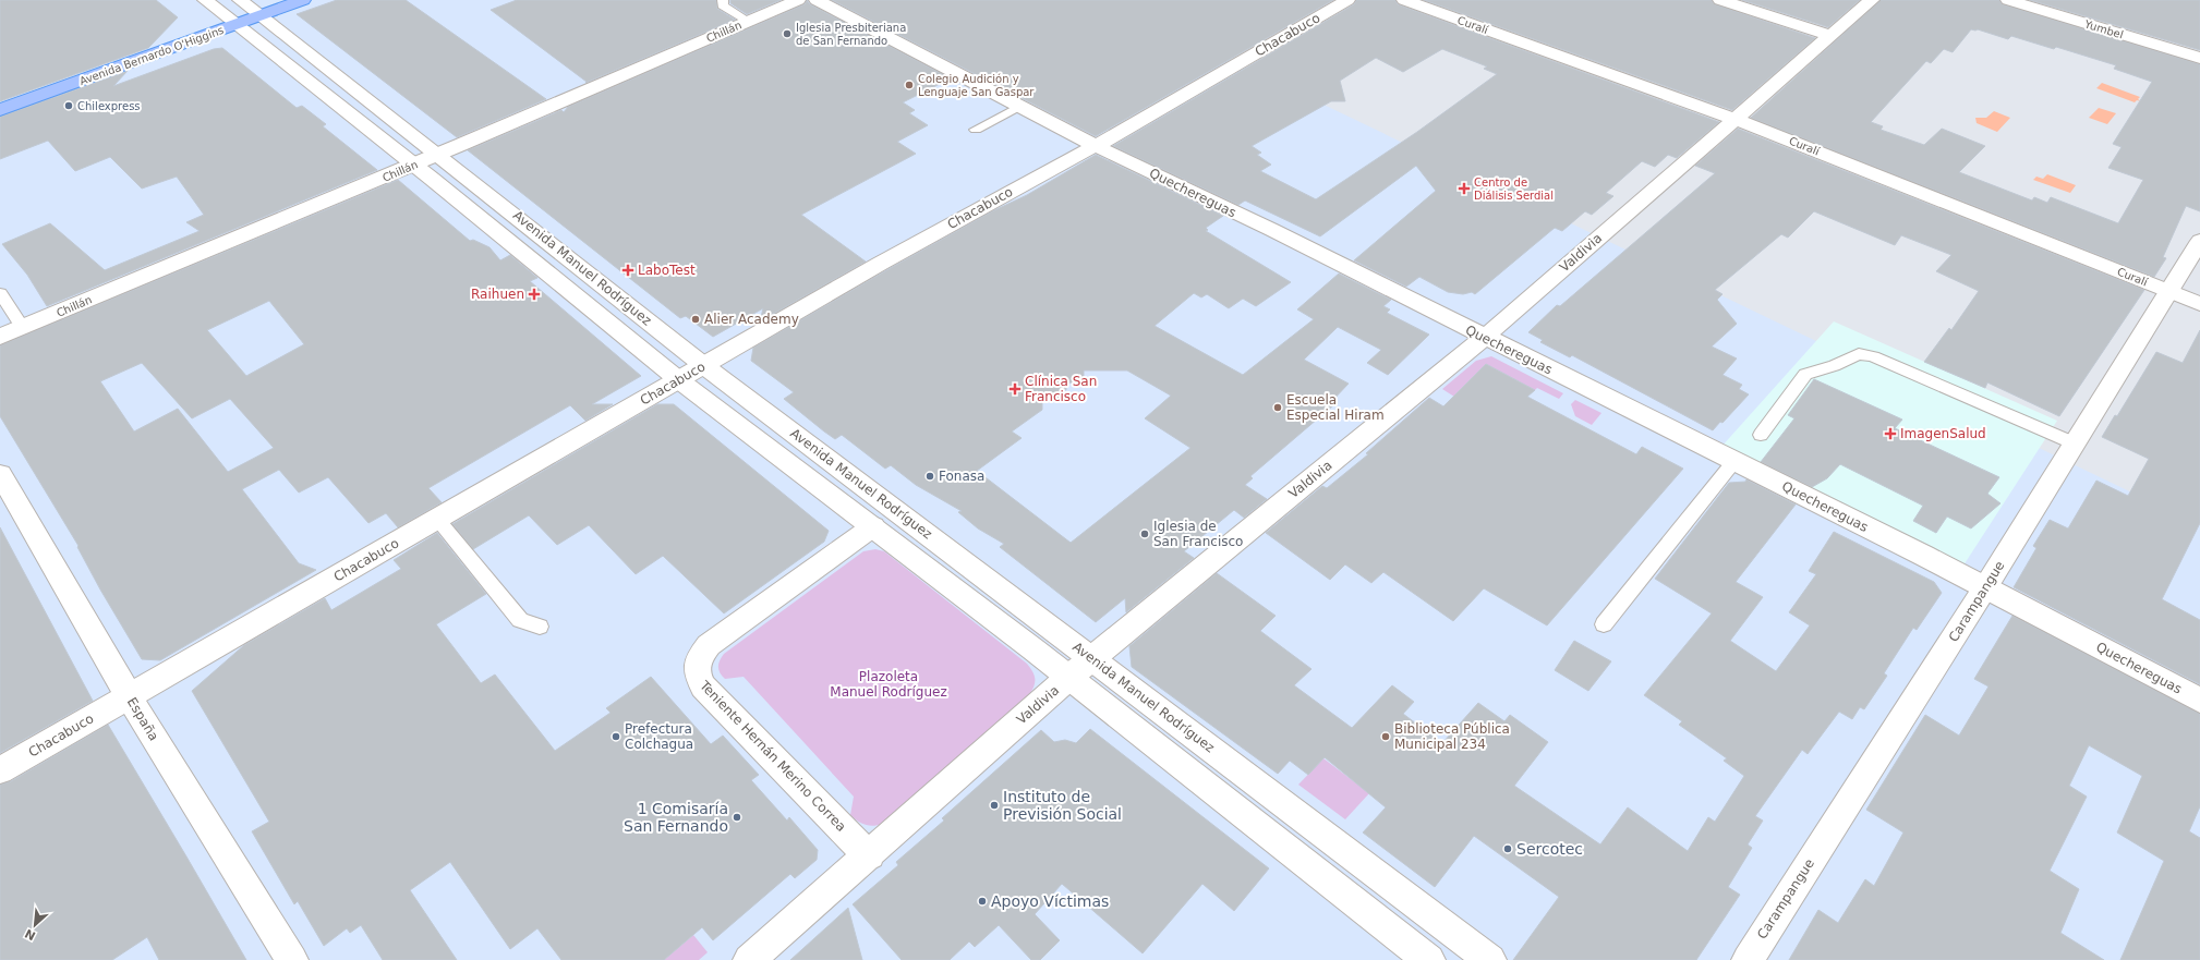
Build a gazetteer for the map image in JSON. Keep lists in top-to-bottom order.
{
  "streets": {
    "main road": ["Avenida Bernardo O'Higgins"],
    "street": [
      "Curalí",
      "Yumbel",
      "Chillán",
      "Chacabuco",
      "Quechereguas",
      "Valdivia",
      "Avenida Manuel Rodríguez",
      "Carampangue",
      "España",
      "Teniente Hernán Merino Correa"
    ]
  },
  "crossings": [
    ["Curalí", "Valdivia"],
    ["Curalí", "Carampangue"],
    ["Chillán", "Avenida Manuel Rodríguez"],
    ["Chacabuco", "Quechereguas"],
    ["Chacabuco", "Avenida Manuel Rodríguez"],
    ["Chacabuco", "España"],
    ["Avenida Bernardo O'Higgins", "Avenida Manuel Rodríguez"],
    ["Quechereguas", "Valdivia"],
    ["Quechereguas", "Carampangue"],
    ["Valdivia", "Avenida Manuel Rodríguez"],
    ["Valdivia", "Teniente Hernán Merino Correa"],
    ["Avenida Manuel Rodríguez", "Teniente Hernán Merino Correa"]
  ],
  "parks": ["Plazoleta Manuel Rodríguez"],
  "places": {
    "other": [
      "Iglesia Presbiteriana de San Fernando",
      "Colegio Audición y Lenguaje San Gaspar",
      "Chilexpress",
      "Alier Academy",
      "Escuela Especial Hiram",
      "Fonasa",
      "Iglesia de San Francisco",
      "Prefectura Colchagua",
      "Biblioteca Pública Municipal 234",
      "Instituto de Previsión Social",
      "1 Comisaría San Fernando",
      "Sercotec",
      "Apoyo Víctimas"
    ],
    "health": [
      "Centro de Diálisis Serdial",
      "LaboTest",
      "Raihuen",
      "Clínica San Francisco",
      "ImagenSalud"
    ]
  },
  "north": "bottom left"
}
